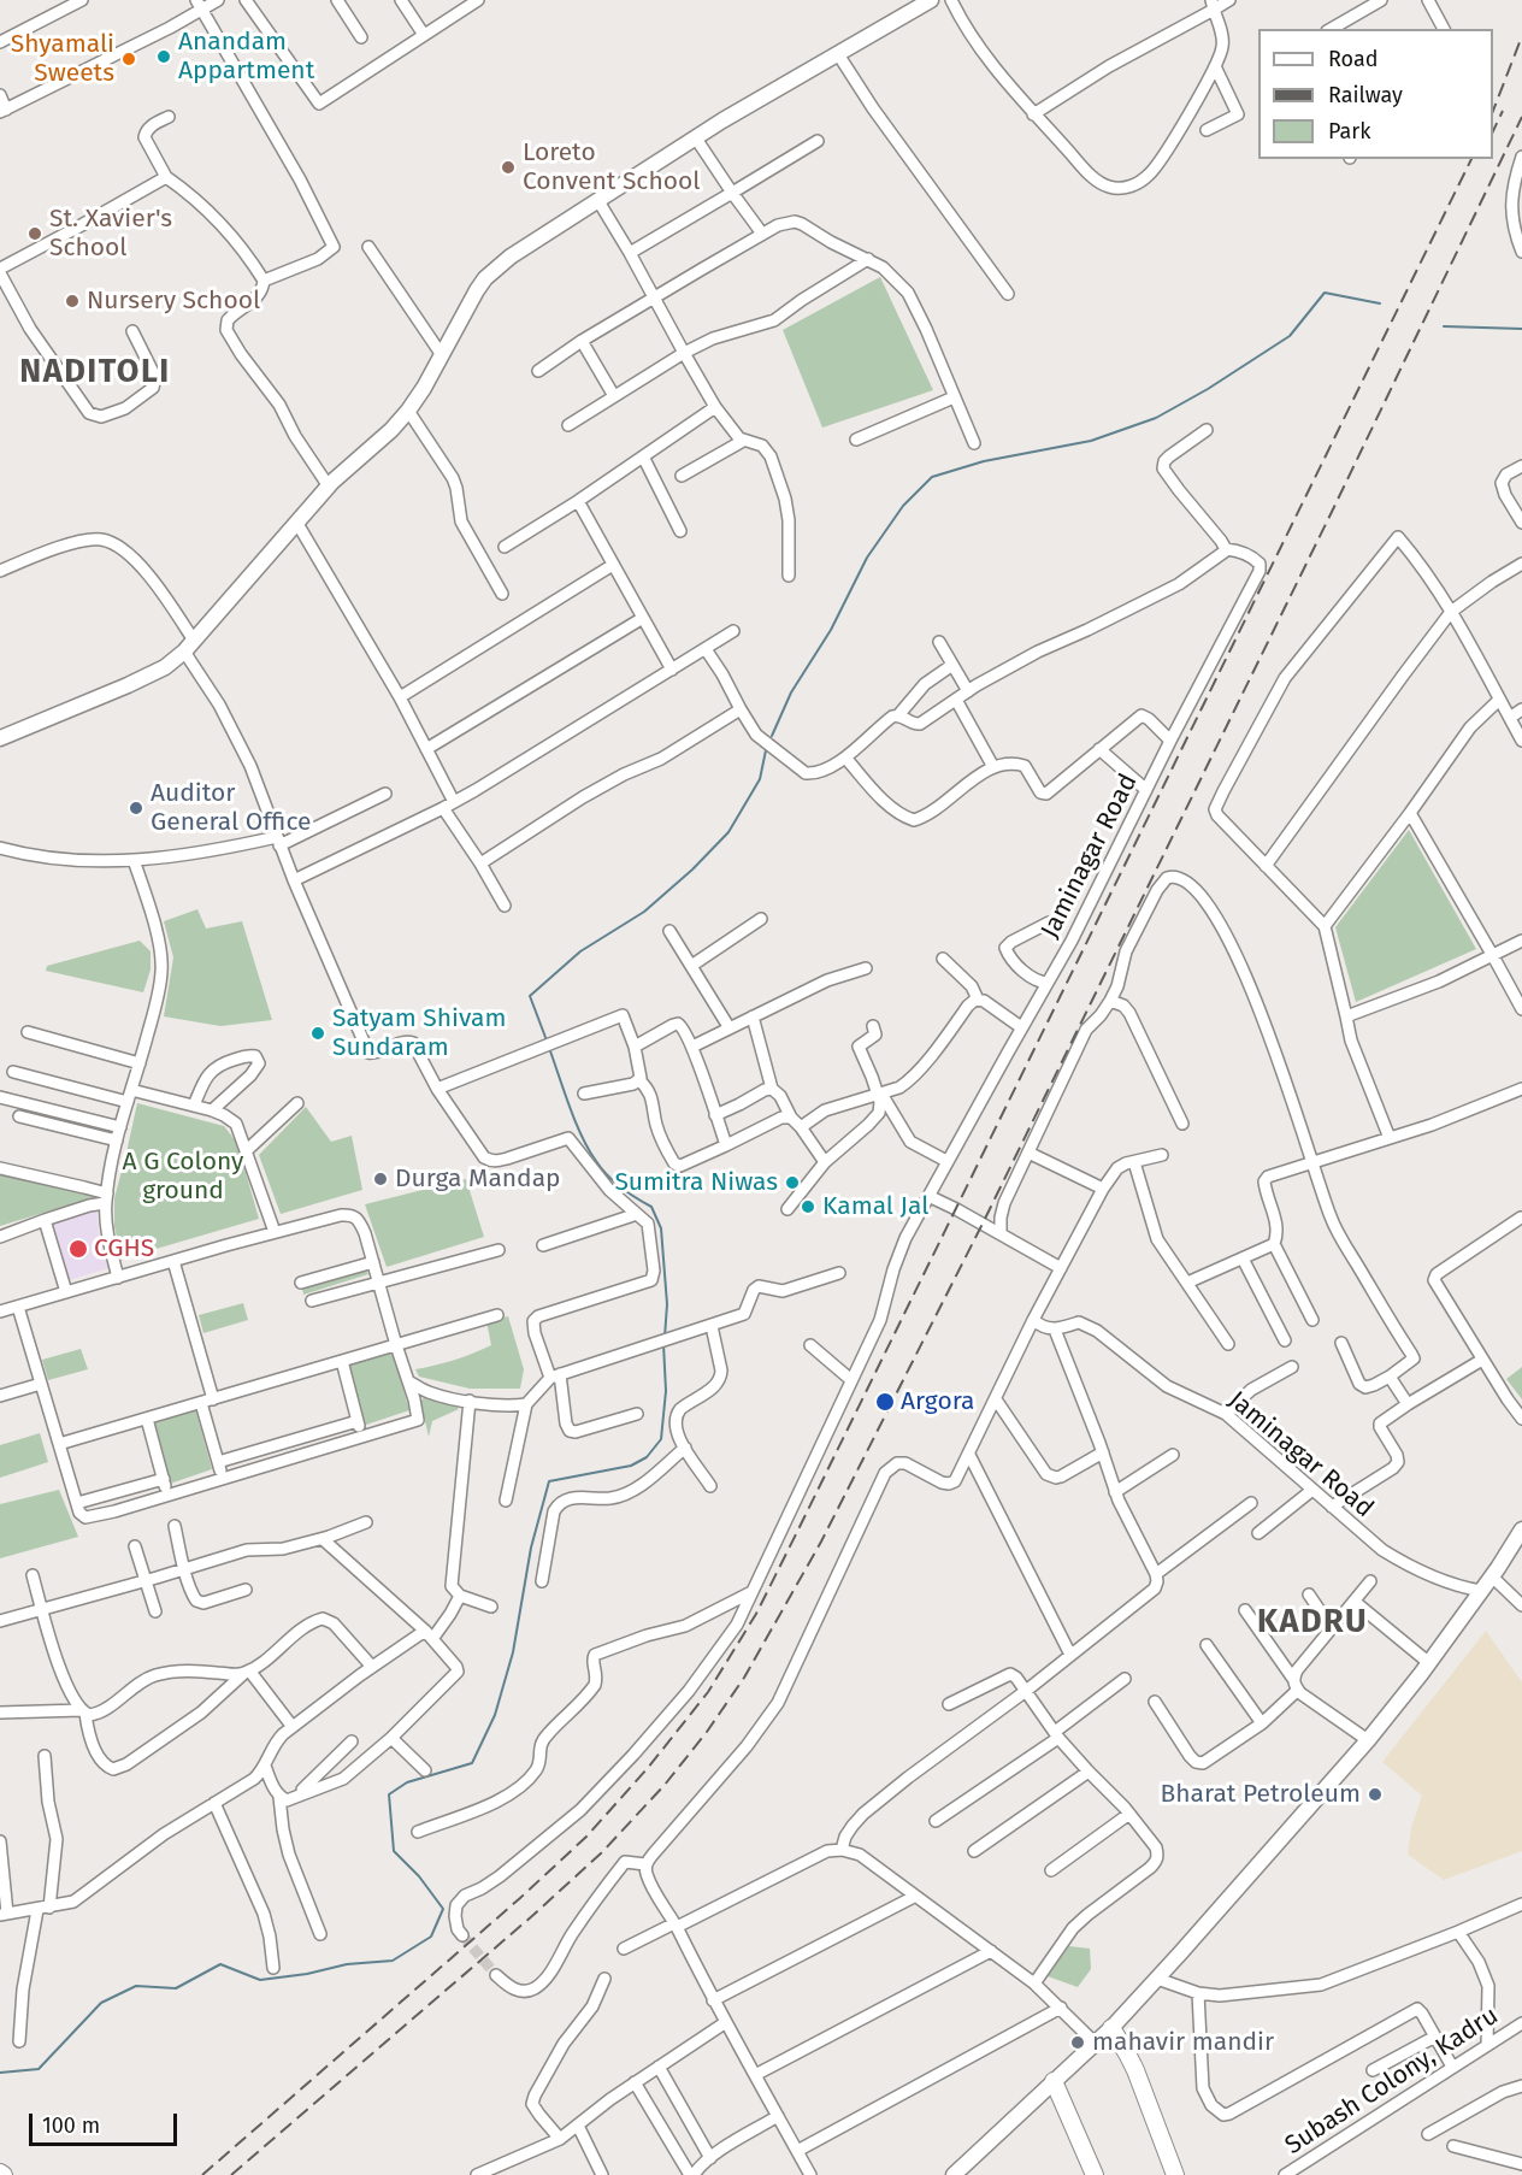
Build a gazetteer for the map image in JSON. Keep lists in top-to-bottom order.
{
  "streets": {
    "street": ["Jaminagar Road", "Subash Colony, Kadru"]
  },
  "districts": ["NADITOLI", "KADRU"],
  "parks": ["A G Colony ground"],
  "places": [
    "Anandam Appartment",
    "Shyamali Sweets",
    "Loreto Convent School",
    "St. Xavier's School",
    "Nursery School",
    "Auditor General Office",
    "Satyam Shivam Sundaram",
    "Durga Mandap",
    "Sumitra Niwas",
    "Kamal Jal",
    "CGHS",
    "Argora",
    "Bharat Petroleum",
    "mahavir mandir"
  ],
  "legend": ["Road", "Railway", "Park"],
  "scale_bar": "100 m"
}
